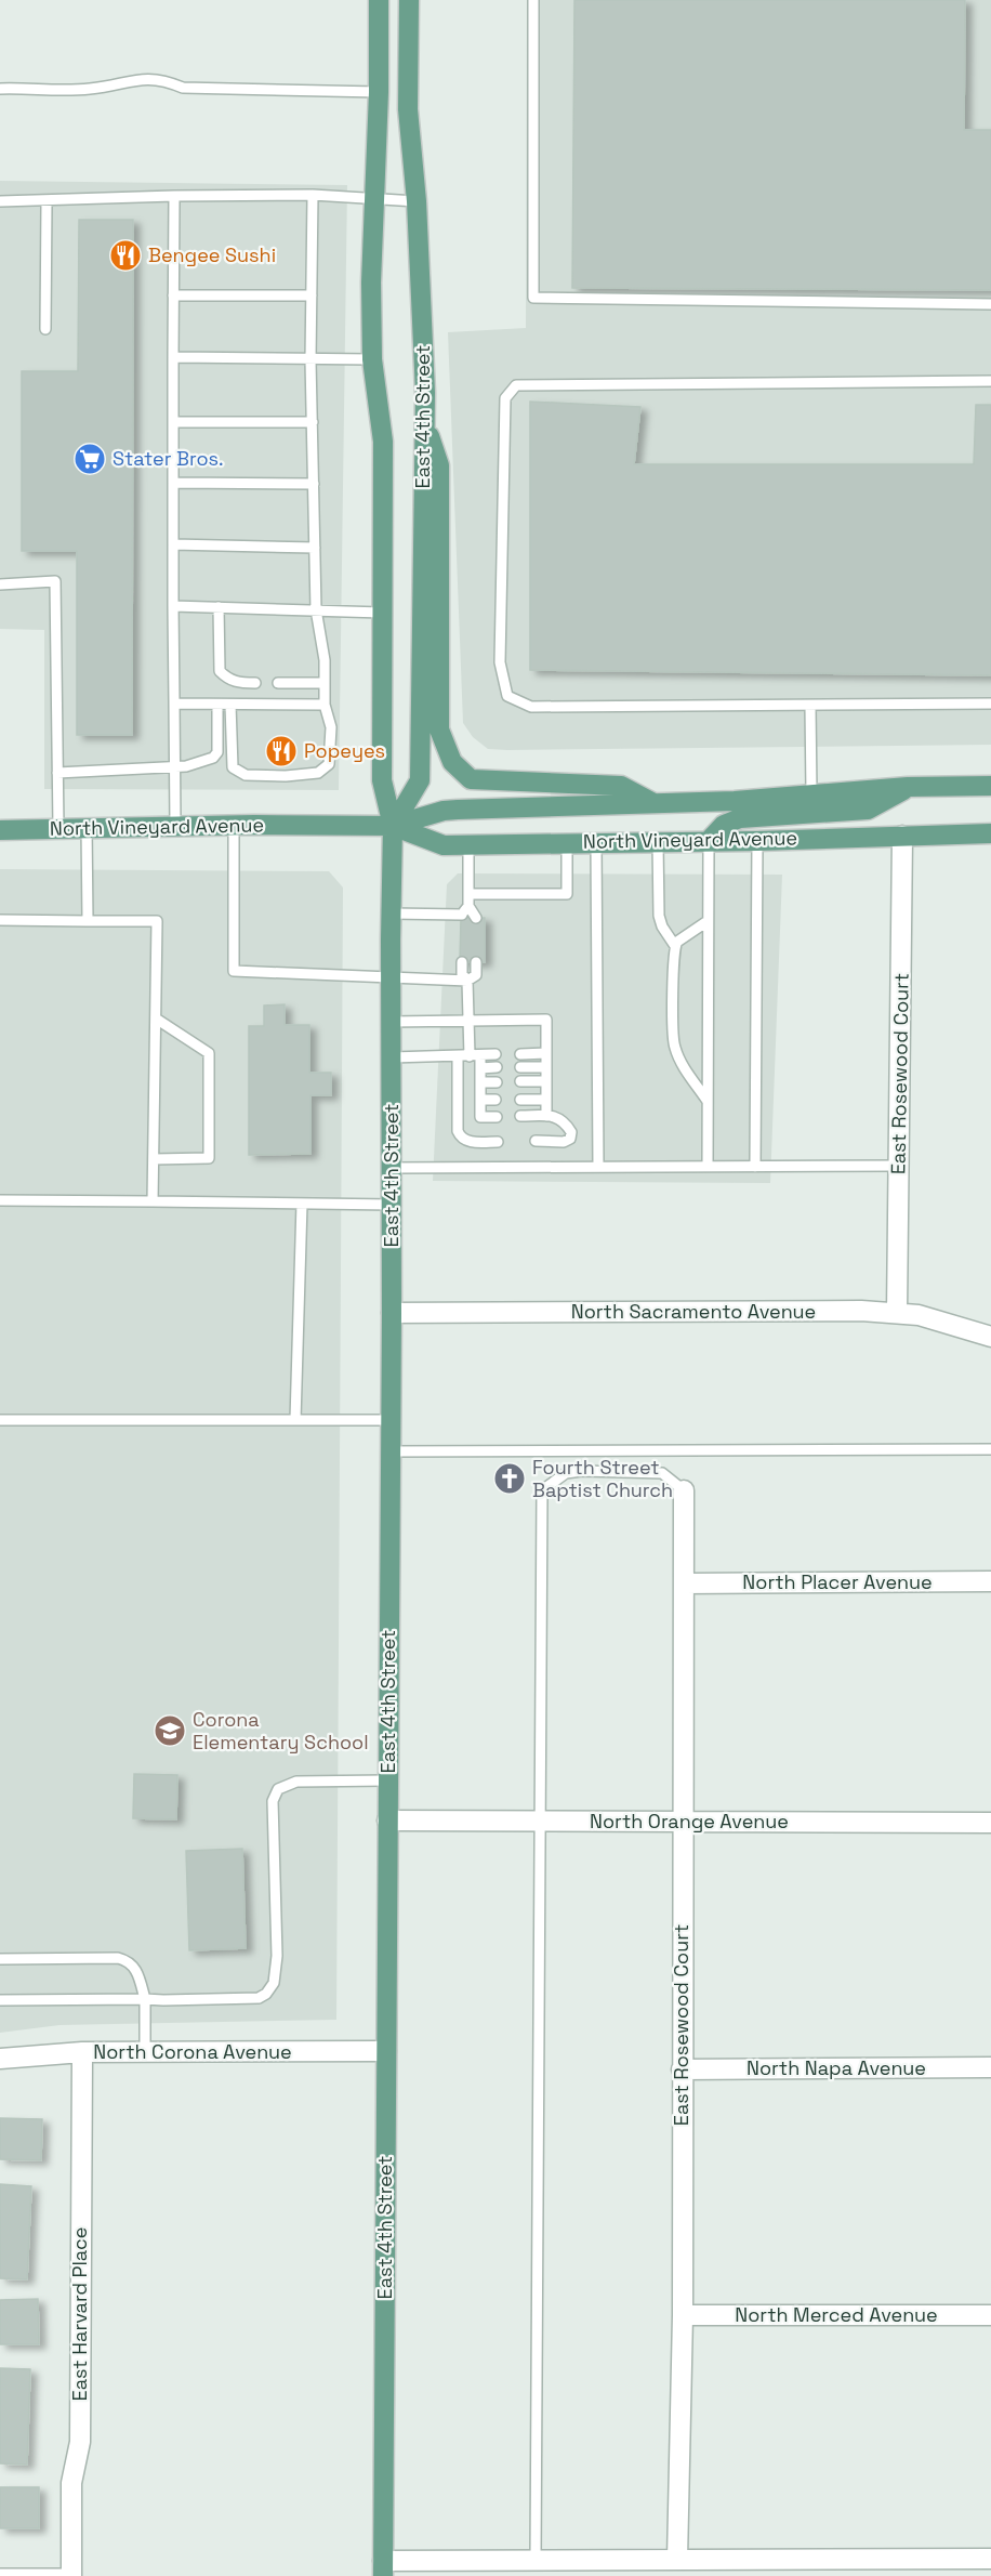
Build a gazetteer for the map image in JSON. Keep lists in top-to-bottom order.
{
  "streets": {
    "main road": ["East 4th Street", "North Vineyard Avenue"],
    "street": [
      "East Rosewood Court",
      "North Sacramento Avenue",
      "North Placer Avenue",
      "North Orange Avenue",
      "North Corona Avenue",
      "North Napa Avenue",
      "East Harvard Place",
      "North Merced Avenue"
    ]
  },
  "crossings": [
    ["East 4th Street", "North Vineyard Avenue"],
    ["East 4th Street", "North Sacramento Avenue"],
    ["East 4th Street", "North Orange Avenue"],
    ["East 4th Street", "North Corona Avenue"],
    ["North Vineyard Avenue", "East Rosewood Court"],
    ["East Rosewood Court", "North Sacramento Avenue"],
    ["East Rosewood Court", "North Placer Avenue"],
    ["East Rosewood Court", "North Orange Avenue"],
    ["East Rosewood Court", "North Napa Avenue"],
    ["East Rosewood Court", "North Merced Avenue"],
    ["North Corona Avenue", "East Harvard Place"]
  ],
  "places": {
    "restaurant": ["Bengee Sushi", "Popeyes"],
    "supermarket": ["Stater Bros."],
    "church": ["Fourth Street Baptist Church"],
    "school or university": ["Corona Elementary School"]
  }
}
